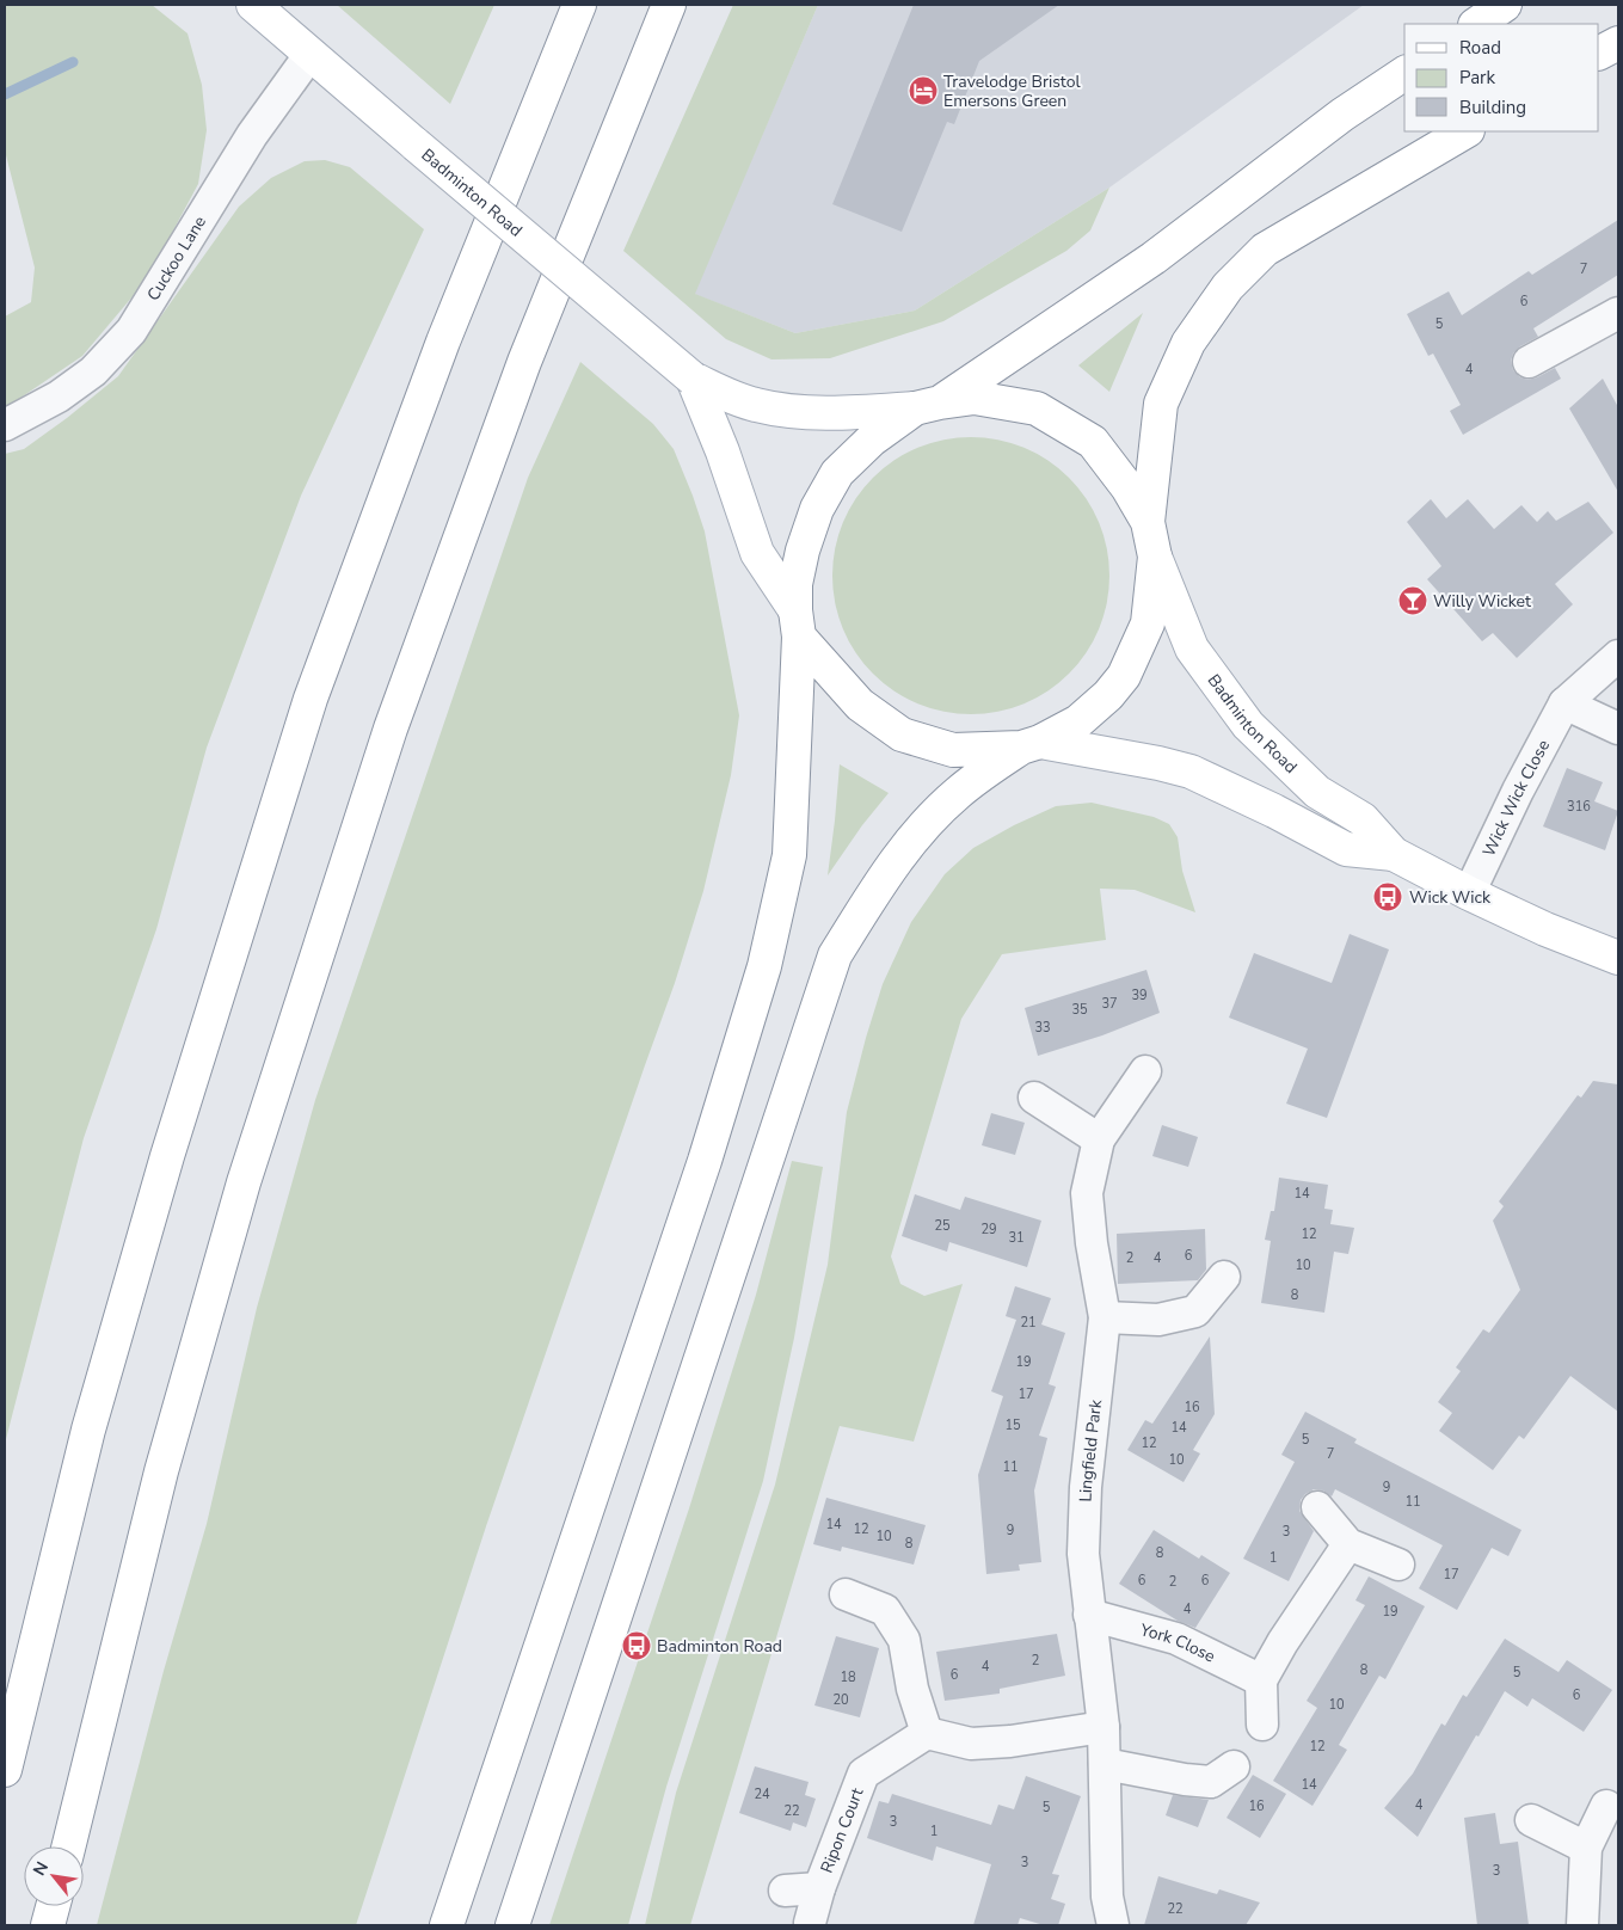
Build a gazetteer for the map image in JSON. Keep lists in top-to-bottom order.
{
  "streets": {
    "main road": ["Badminton Road"],
    "street": [
      "Cuckoo Lane",
      "Wick Wick Close",
      "Lingfield Park",
      "York Close",
      "Ripon Court"
    ]
  },
  "crossings": [
    ["Badminton Road", "Cuckoo Lane"],
    ["Badminton Road", "Wick Wick Close"],
    ["Lingfield Park", "York Close"]
  ],
  "places": {
    "hotel": ["Travelodge Bristol Emersons Green"],
    "bar": ["Willy Wicket"],
    "bus stop": ["Wick Wick", "Badminton Road"]
  },
  "house_numbers": [
    "7",
    "6",
    "5",
    "4",
    "316",
    "39",
    "37",
    "35",
    "33",
    "14",
    "25",
    "29",
    "12",
    "31",
    "6",
    "2",
    "4",
    "10",
    "8",
    "21",
    "19",
    "17",
    "16",
    "15",
    "14",
    "5",
    "12",
    "7",
    "10",
    "11",
    "9",
    "11",
    "14",
    "12",
    "9",
    "3",
    "10",
    "8",
    "8",
    "1",
    "17",
    "6",
    "6",
    "2",
    "4",
    "19",
    "2",
    "4",
    "8",
    "5",
    "6",
    "18",
    "6",
    "20",
    "10",
    "12",
    "14",
    "24",
    "4",
    "16",
    "5",
    "22",
    "3",
    "1",
    "3",
    "3",
    "22"
  ],
  "legend": ["Road", "Park", "Building"],
  "north": "top left"
}
